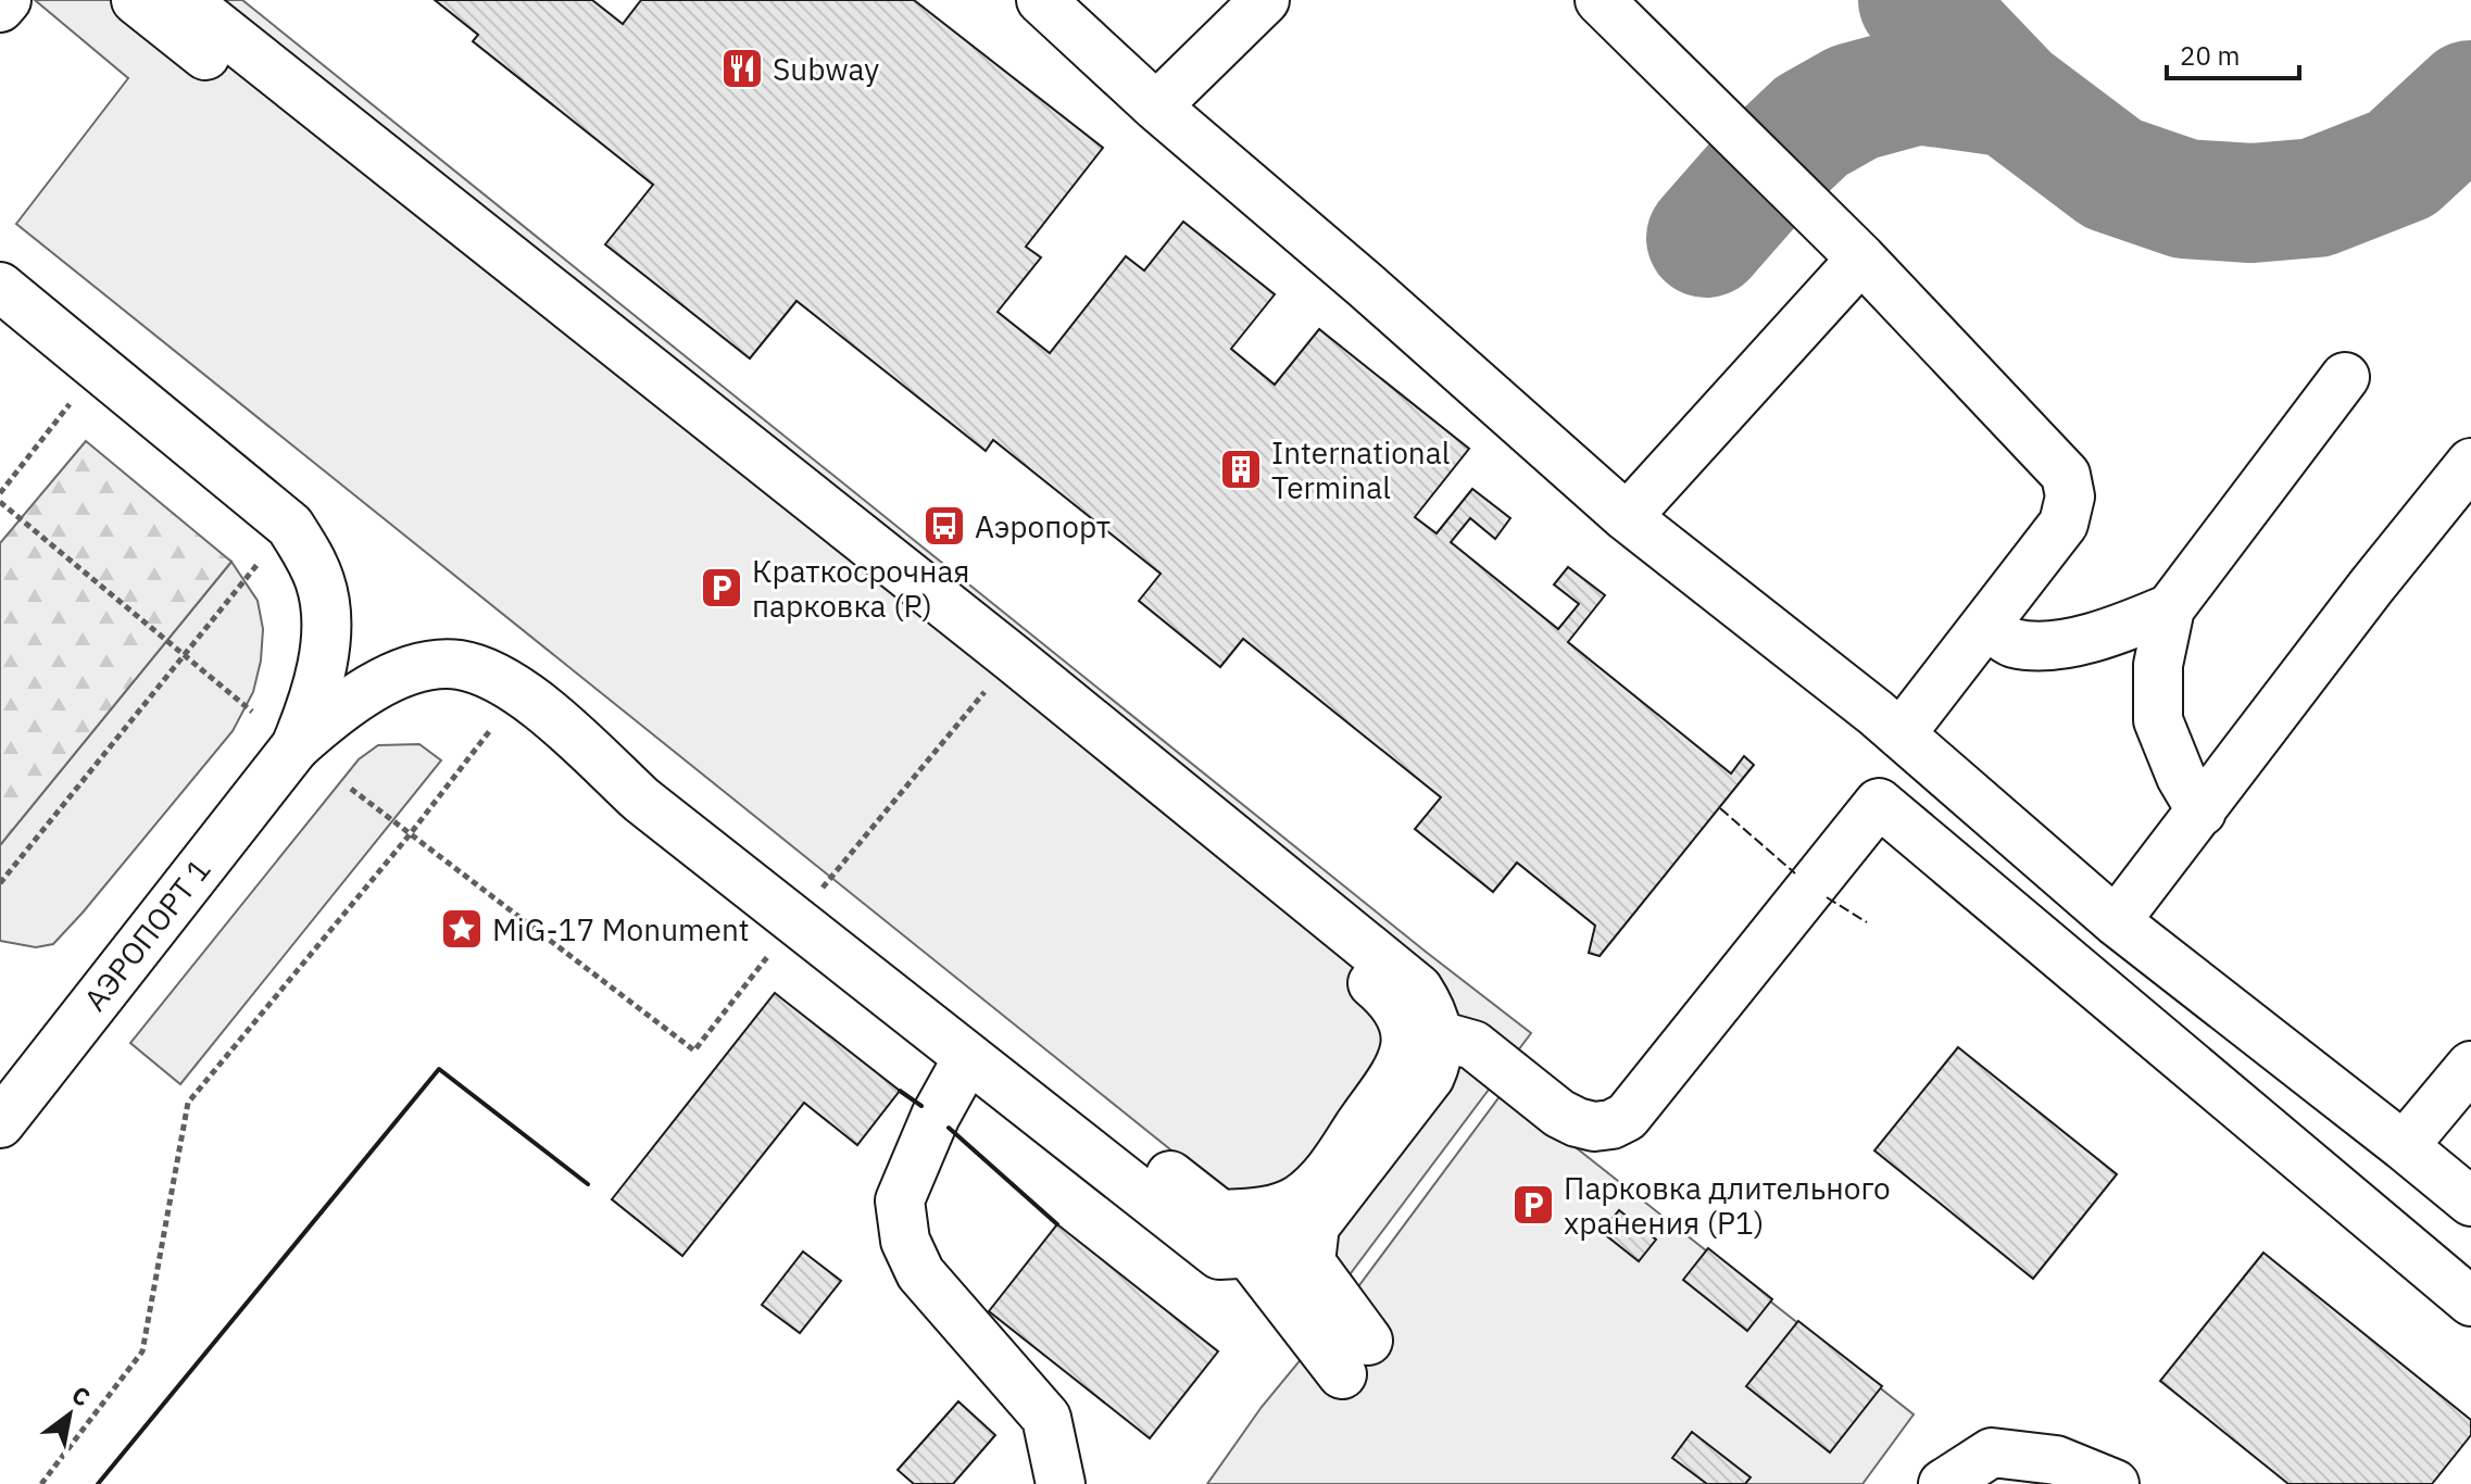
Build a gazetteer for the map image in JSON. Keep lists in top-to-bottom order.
{
  "streets": {
    "main road": ["АЭРОПОРТ 1"]
  },
  "places": {
    "restaurant": ["Subway"],
    "building": ["International Terminal"],
    "bus stop": ["Аэропорт"],
    "parking": ["Краткосрочная парковка (P)", "Парковка длительного хранения (P1)"],
    "place": ["MiG-17 Monument"]
  },
  "scale_bar": "20 m",
  "north": "top right"
}
